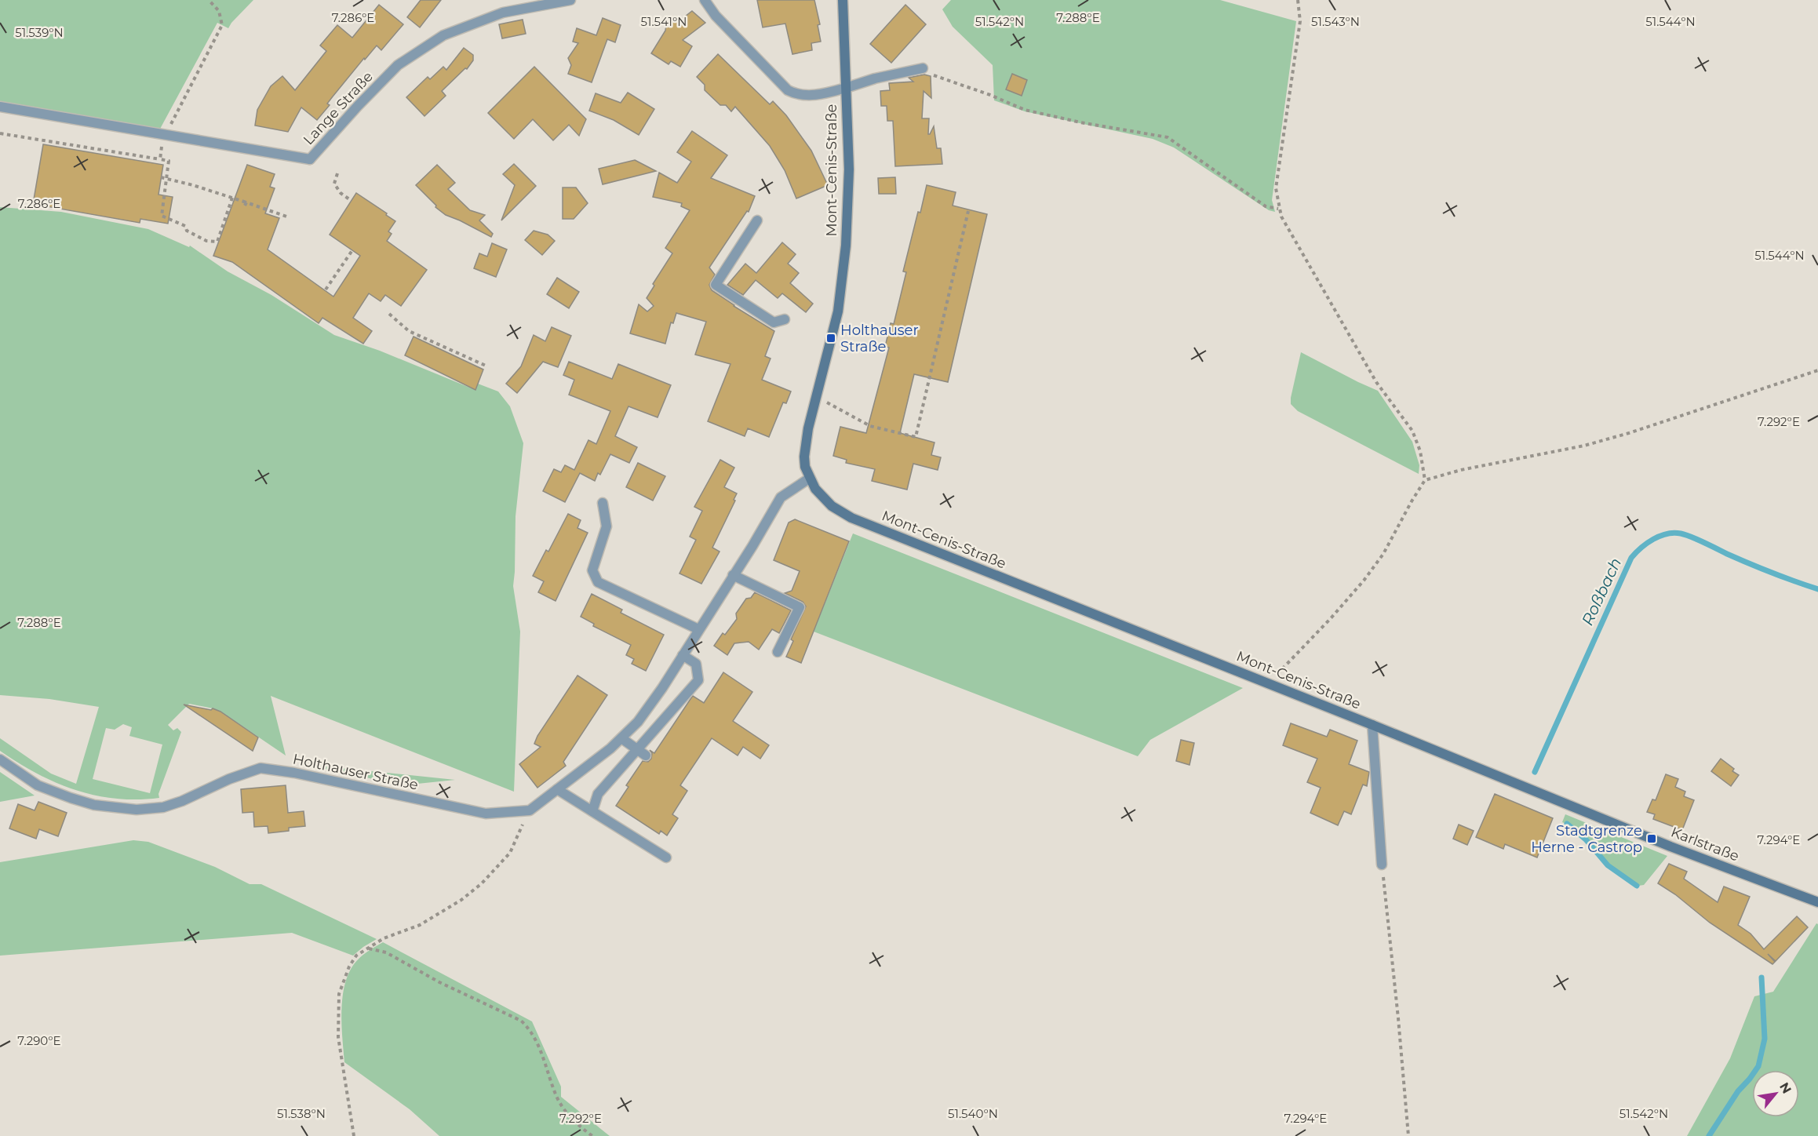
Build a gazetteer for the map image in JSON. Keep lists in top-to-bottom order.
{
  "streets": {
    "main road": ["Mont-Cenis-Straße", "Karlstraße"],
    "street": ["Lange Straße", "Holthauser Straße"]
  },
  "crossings": [
    ["Mont-Cenis-Straße", "Karlstraße"]
  ],
  "water": ["Roßbach"],
  "places": {
    "transit": ["Holthauser Straße", "Stadtgrenze Herne - Castrop"]
  },
  "north": "top right",
  "coordinates": [
    "7.286°E",
    "7.288°E",
    "51.541°N",
    "51.542°N",
    "51.544°N",
    "51.543°N",
    "51.539°N",
    "7.292°E",
    "7.294°E",
    "7.290°E",
    "51.538°N",
    "51.540°N"
  ]
}
